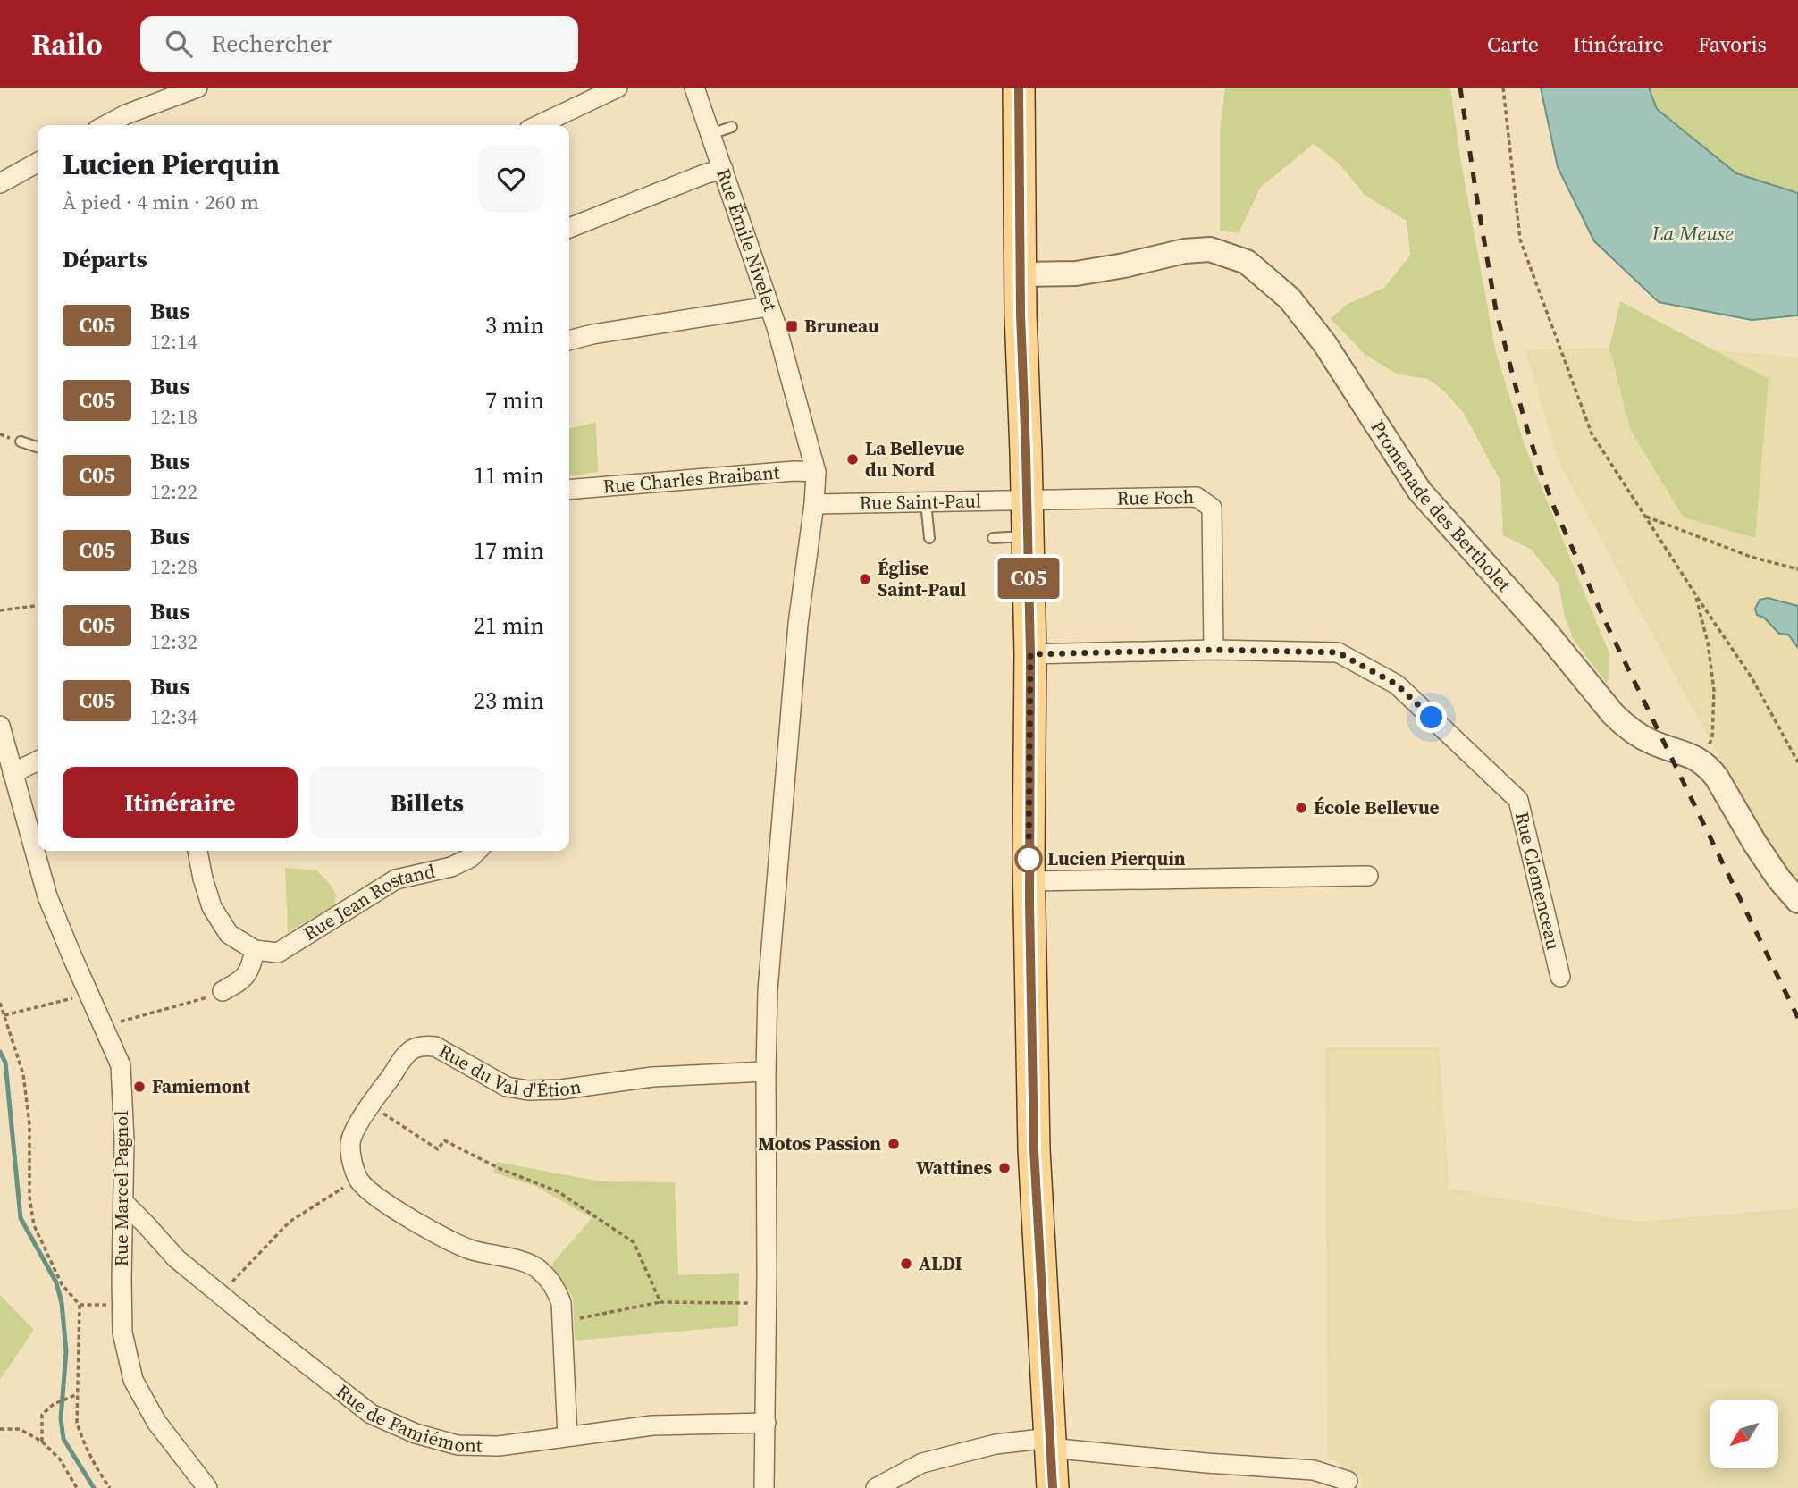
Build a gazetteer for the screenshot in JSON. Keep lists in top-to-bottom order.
{
  "streets": {
    "street": [
      "Rue Émile Nivelet",
      "Rue Charles Braibant",
      "Rue Foch",
      "Rue Saint-Paul",
      "Promenade des Bertholet",
      "Rue Clemenceau",
      "Rue Jean Rostand",
      "Rue du Val d'Étion",
      "Rue Marcel Pagnol",
      "Rue de Famiémont"
    ]
  },
  "crossings": [
    ["Rue Émile Nivelet", "Rue Charles Braibant"],
    ["Rue Émile Nivelet", "Rue Saint-Paul"],
    ["Rue Émile Nivelet", "Rue du Val d'Étion"],
    ["Rue Émile Nivelet", "Rue de Famiémont"],
    ["Rue Foch", "Rue Saint-Paul"],
    ["Rue Foch", "Rue Clemenceau"],
    ["Rue Marcel Pagnol", "Rue de Famiémont"]
  ],
  "water": ["La Meuse"],
  "places": {
    "transit": ["Bruneau"],
    "other": [
      "La Bellevue du Nord",
      "Église Saint-Paul",
      "École Bellevue",
      "Lucien Pierquin",
      "Famiemont",
      "Motos Passion",
      "Wattines",
      "ALDI"
    ]
  },
  "lines": ["bus line C05"],
  "north": "bottom left",
  "page": {
    "header": "Railo",
    "search": "Rechercher",
    "nav": ["Carte", "Itinéraire", "Favoris"],
    "on_map": "C05",
    "heading": [
      ["Lucien Pierquin", "À pied · 4 min · 260 m"],
      "Départs"
    ],
    "list": [
      {
        "mark": "C05",
        "name": "Bus",
        "note": "12:14",
        "value": "3 min"
      },
      {
        "mark": "C05",
        "name": "Bus",
        "note": "12:18",
        "value": "7 min"
      },
      {
        "mark": "C05",
        "name": "Bus",
        "note": "12:22",
        "value": "11 min"
      },
      {
        "mark": "C05",
        "name": "Bus",
        "note": "12:28",
        "value": "17 min"
      },
      {
        "mark": "C05",
        "name": "Bus",
        "note": "12:32",
        "value": "21 min"
      },
      {
        "mark": "C05",
        "name": "Bus",
        "note": "12:34",
        "value": "23 min"
      }
    ],
    "buttons": ["Itinéraire", "Billets"]
  }
}
